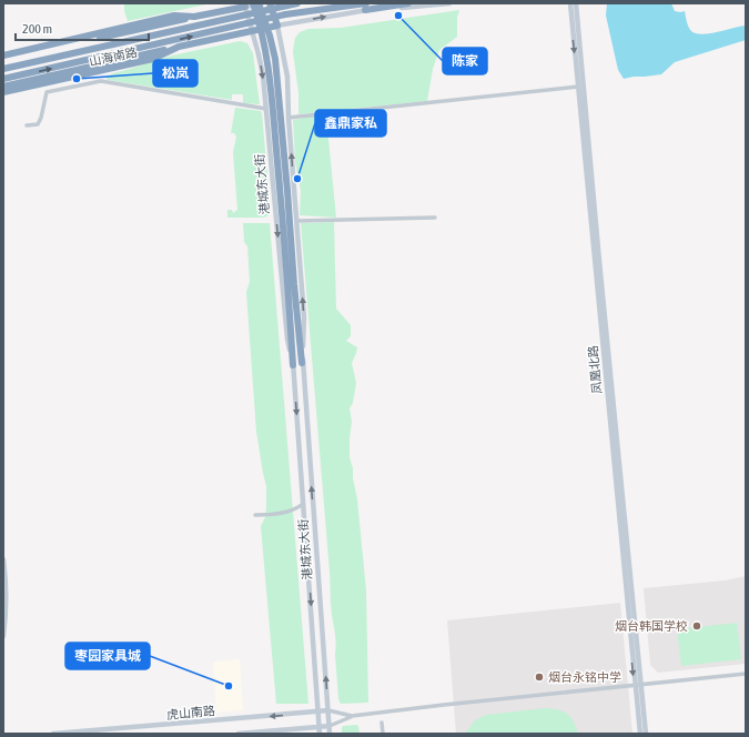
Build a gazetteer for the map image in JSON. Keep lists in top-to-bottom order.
{
  "streets": {
    "highway": ["山海南路", "港城东大街"],
    "street": ["凤凰北路", "虎山南路"]
  },
  "crossings": [
    ["山海南路", "港城东大街"],
    ["港城东大街", "虎山南路"]
  ],
  "places": [
    "陈家",
    "松岚",
    "鑫鼎家私",
    "烟台韩国学校",
    "烟台永铭中学",
    "枣园家具城"
  ],
  "scale_bar": "200 m"
}
